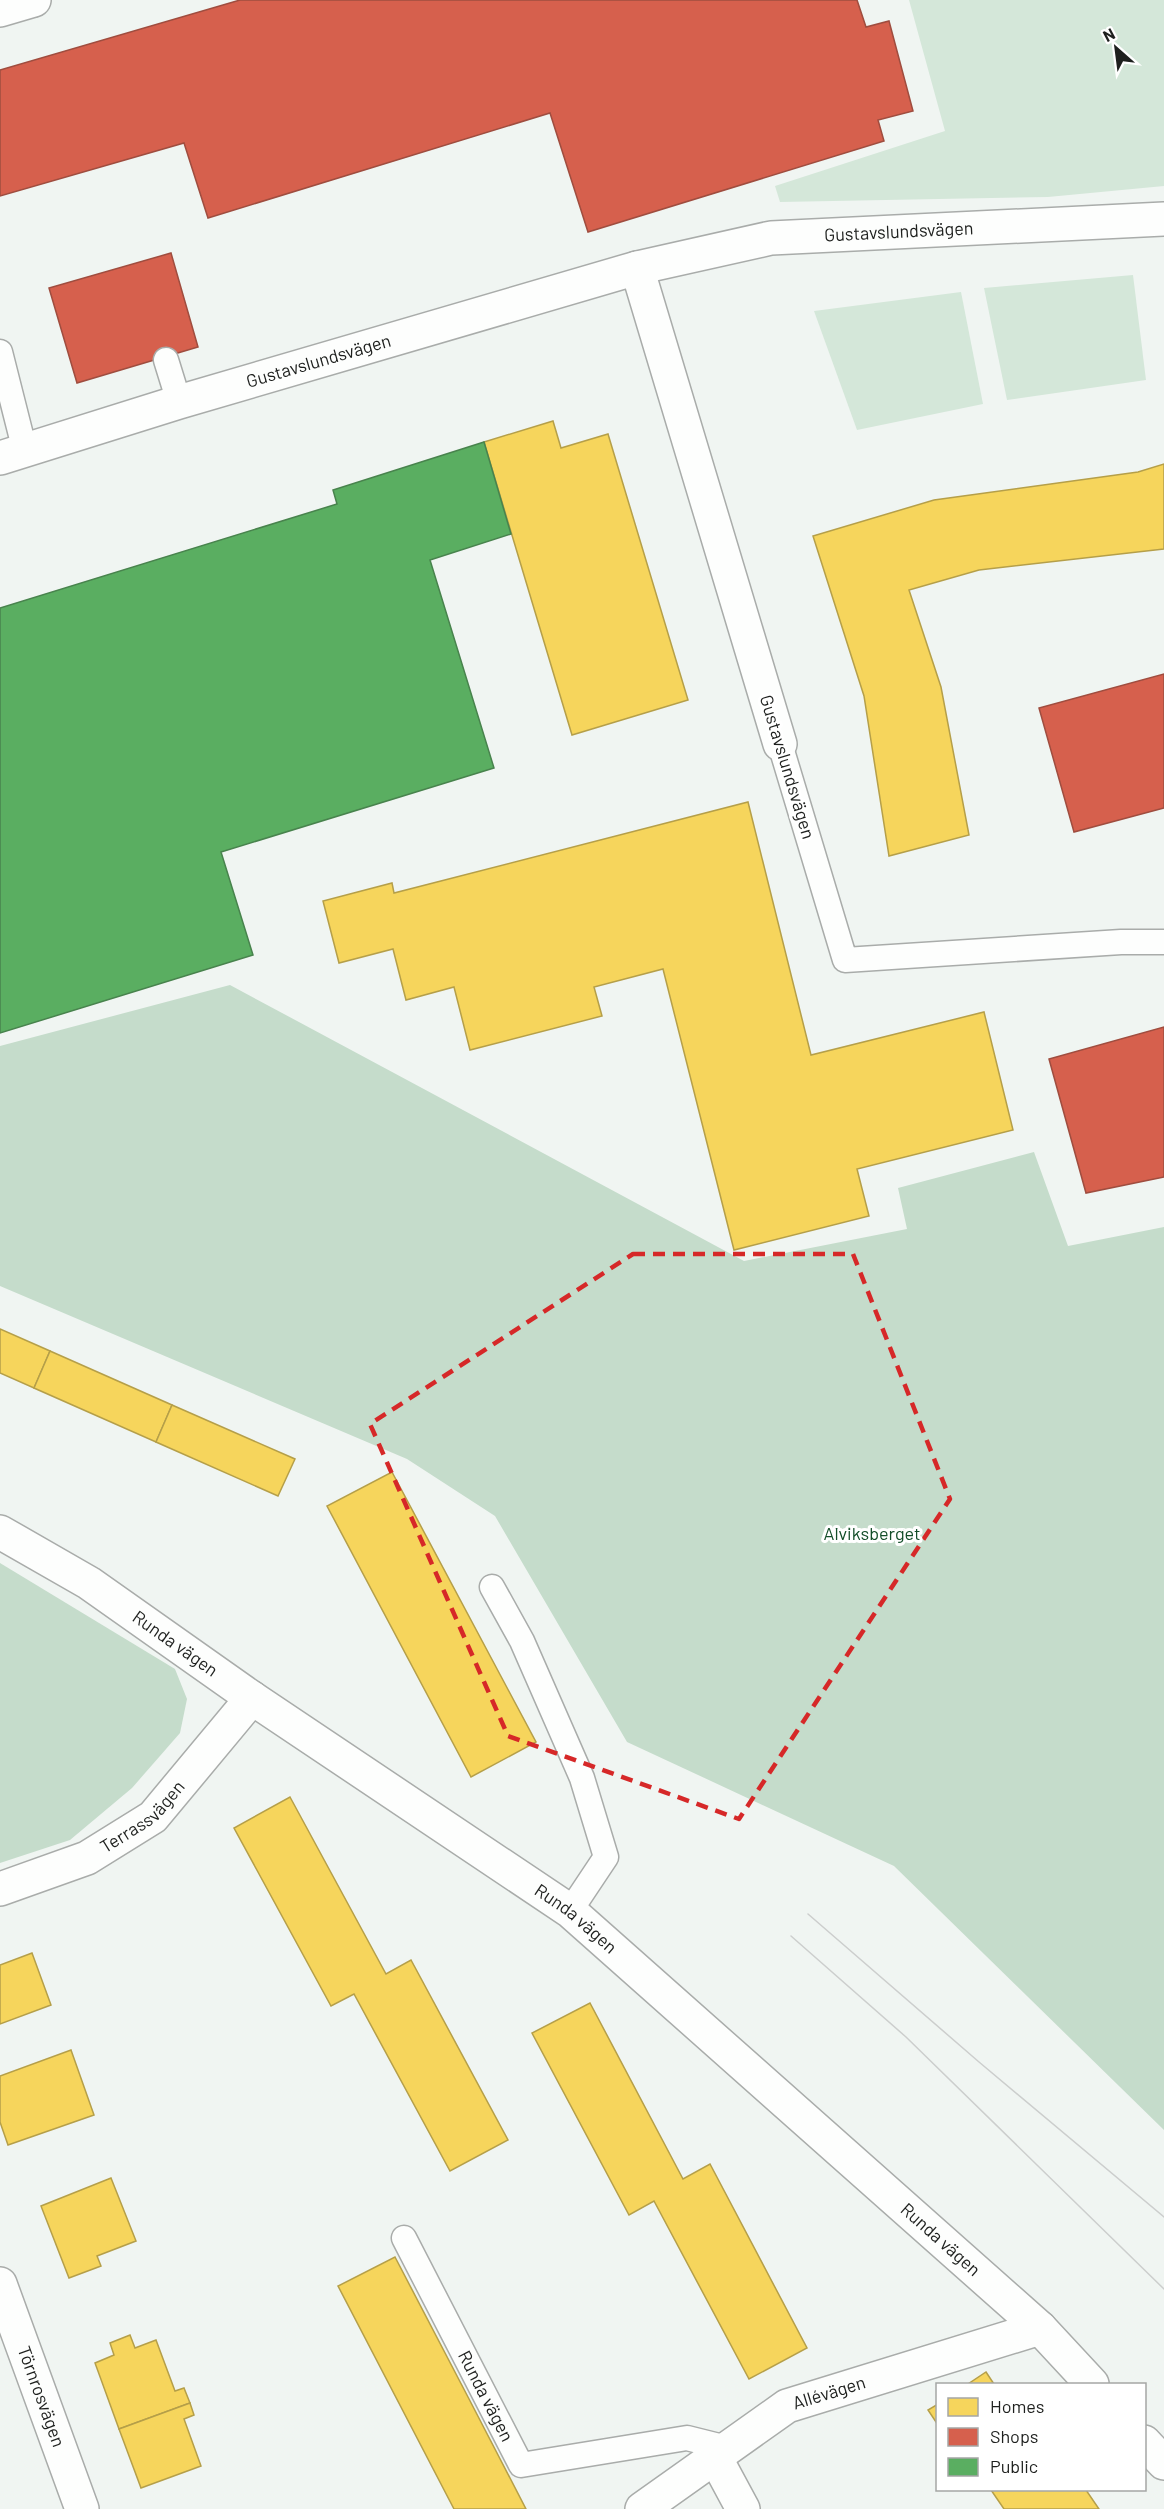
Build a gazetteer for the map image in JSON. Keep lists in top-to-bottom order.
{
  "streets": {
    "street": [
      "Gustavslundsvägen",
      "Runda vägen",
      "Terrassvägen",
      "Allévägen",
      "Törnrosvägen"
    ]
  },
  "crossings": [
    ["Runda vägen", "Terrassvägen"],
    ["Runda vägen", "Allévägen"]
  ],
  "parks": ["Alviksberget"],
  "legend": ["Homes", "Shops", "Public"],
  "north": "top left"
}
